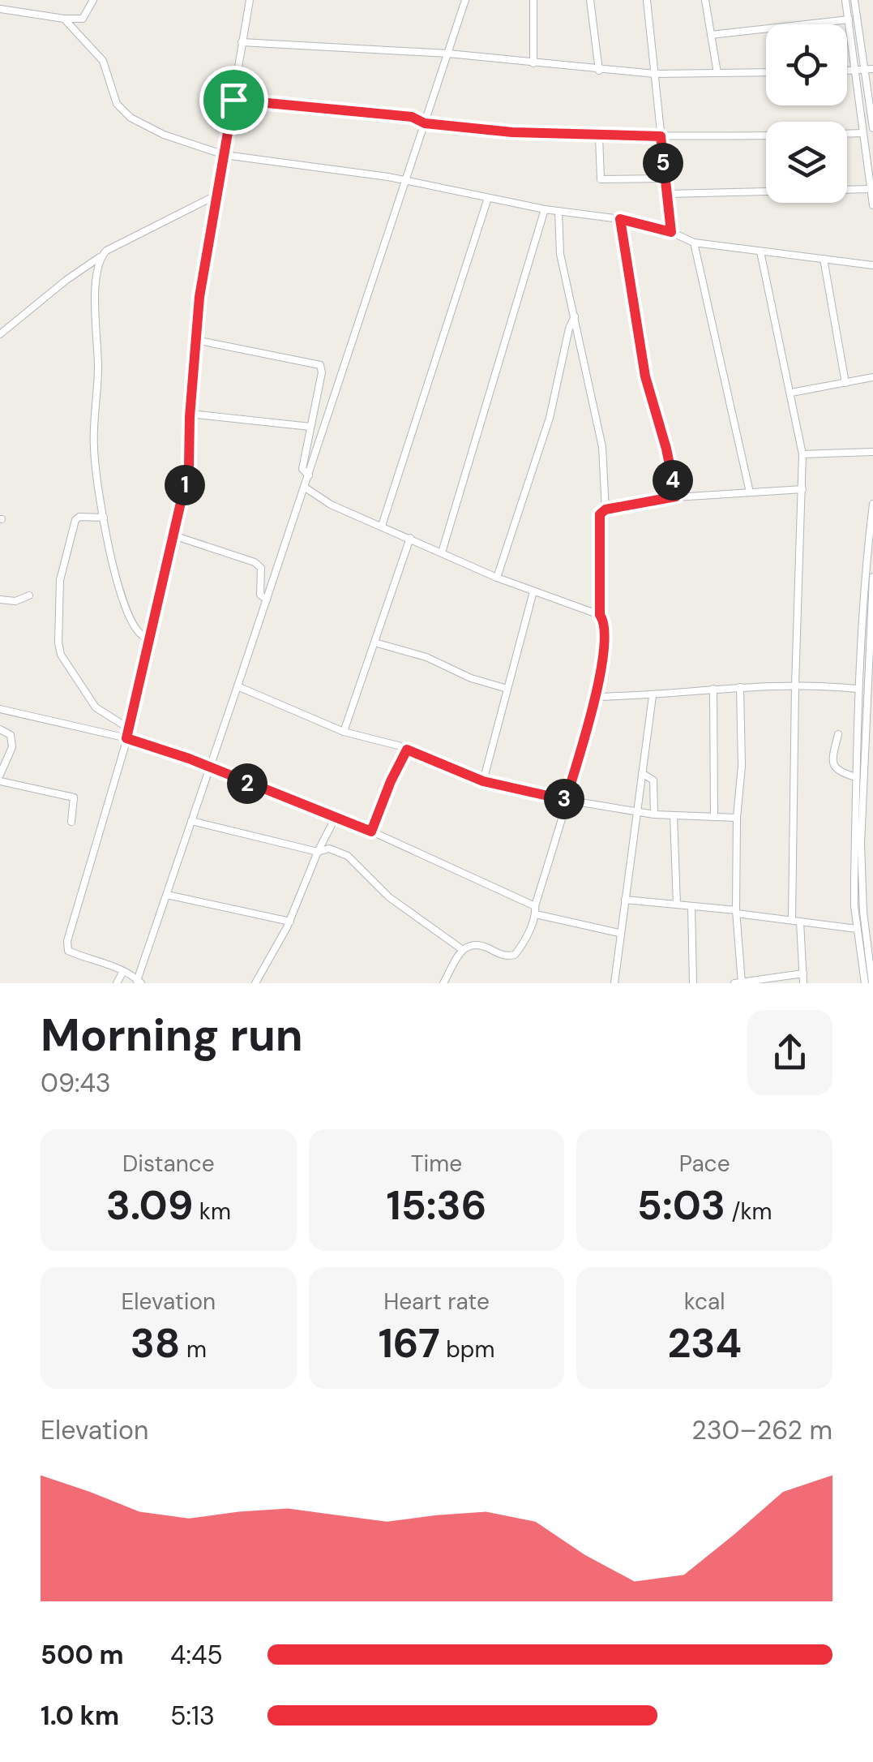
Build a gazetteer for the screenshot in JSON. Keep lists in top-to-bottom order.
{
  "page": {
    "pins": [
      "5",
      "4",
      "1",
      "2",
      "3"
    ],
    "heading": ["Morning run", "09:43"],
    "stats": [
      ["Distance", "3.09 km"],
      ["Time", "15:36"],
      ["Pace", "5:03 /km"],
      ["Elevation", "38 m"],
      ["Heart rate", "167 bpm"],
      ["kcal", "234"]
    ],
    "chart": ["Elevation", "230–262 m"],
    "list": [
      {
        "name": "500 m",
        "note": "4:45"
      },
      {
        "name": "1.0 km",
        "note": "5:13"
      }
    ]
  }
}
